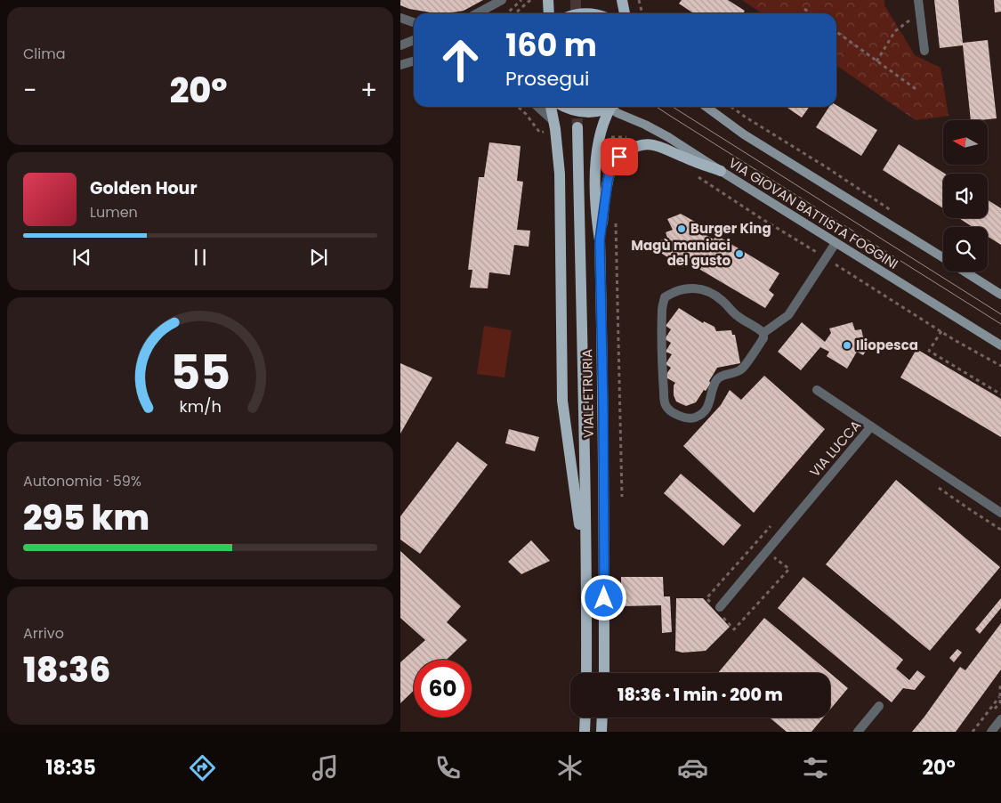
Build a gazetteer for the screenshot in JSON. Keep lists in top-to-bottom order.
{
  "streets": {
    "main road": ["VIA GIOVAN BATTISTA FOGGINI", "VIALE ETRURIA"],
    "street": ["VIA LUCCA"]
  },
  "places": ["Burger King", "Magù maniaci del gusto", "Iliopesca"],
  "north": "left",
  "page": {
    "tile": [
      "Clima",
      ["Autonomia · 59%", "295 km"],
      ["Arrivo", "18:36"]
    ],
    "turn": ["160 m", "Prosegui"],
    "heat": ["−", "20°", "+"],
    "song": ["Golden Hour", "Lumen"],
    "limit": "60",
    "trip": "18:36 · 1 min · 200 m",
    "tabs": ["18:35", "20°"],
    "gauge": ["55", "km/h"]
  }
}
